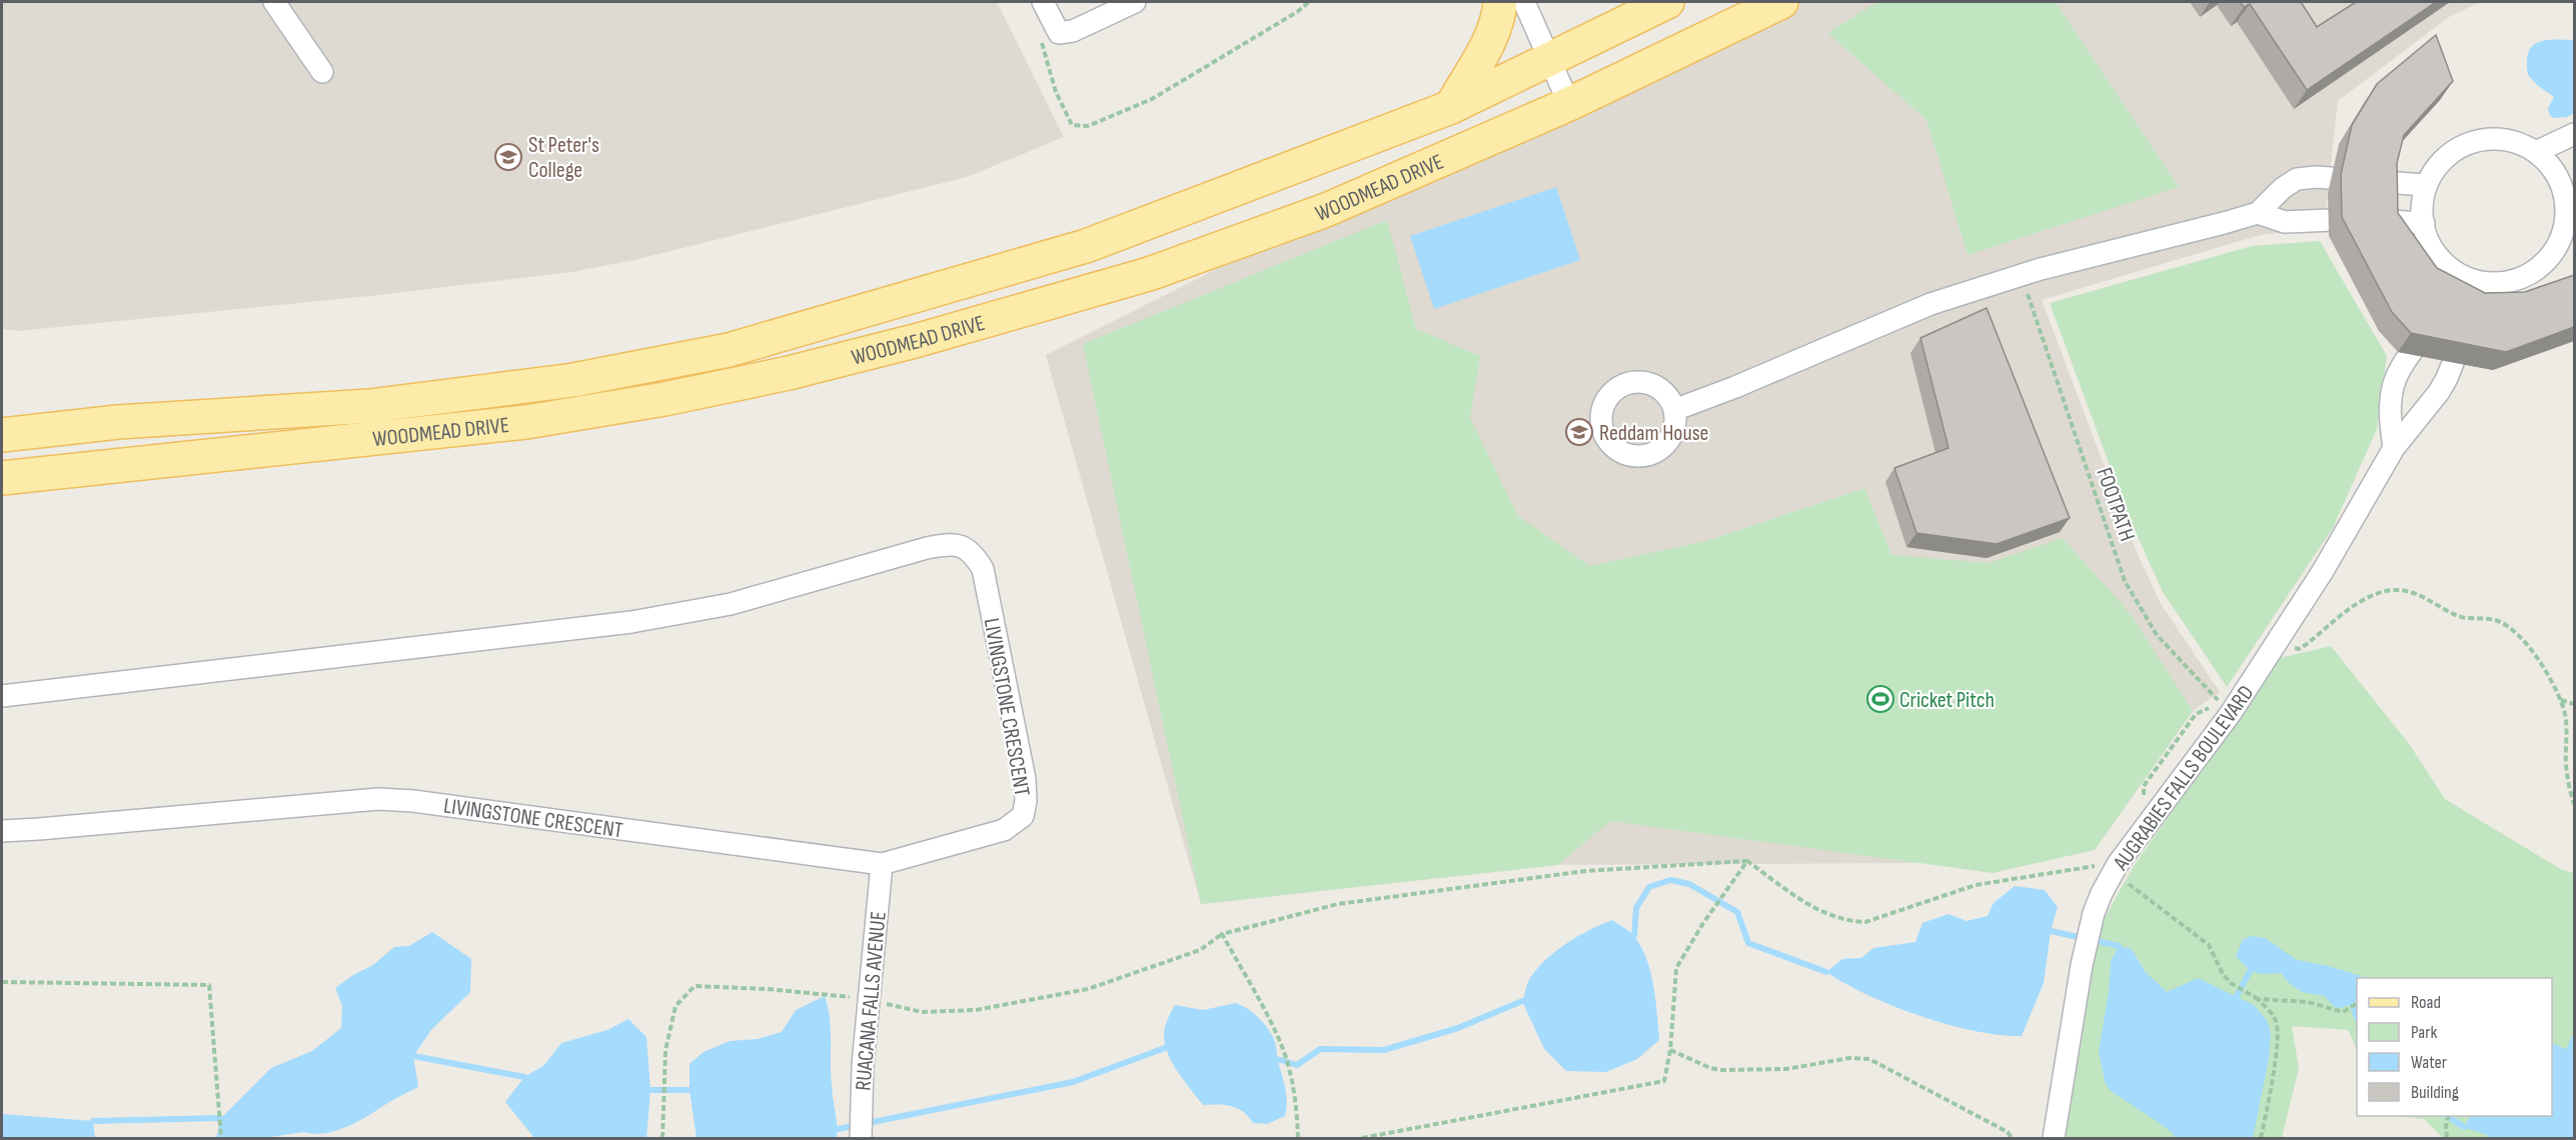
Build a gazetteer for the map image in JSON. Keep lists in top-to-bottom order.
{
  "streets": {
    "main road": ["WOODMEAD DRIVE"],
    "street": ["LIVINGSTONE CRESCENT", "AUGRABIES FALLS BOULEVARD", "RUACANA FALLS AVENUE"],
    "path": ["FOOTPATH"]
  },
  "crossings": [
    ["FOOTPATH", "AUGRABIES FALLS BOULEVARD"],
    ["LIVINGSTONE CRESCENT", "RUACANA FALLS AVENUE"]
  ],
  "places": {
    "school or university": ["St Peter's College", "Reddam House"],
    "sports": ["Cricket Pitch"]
  },
  "legend": [
    "Road",
    "Park",
    "Water",
    "Building"
  ]
}
